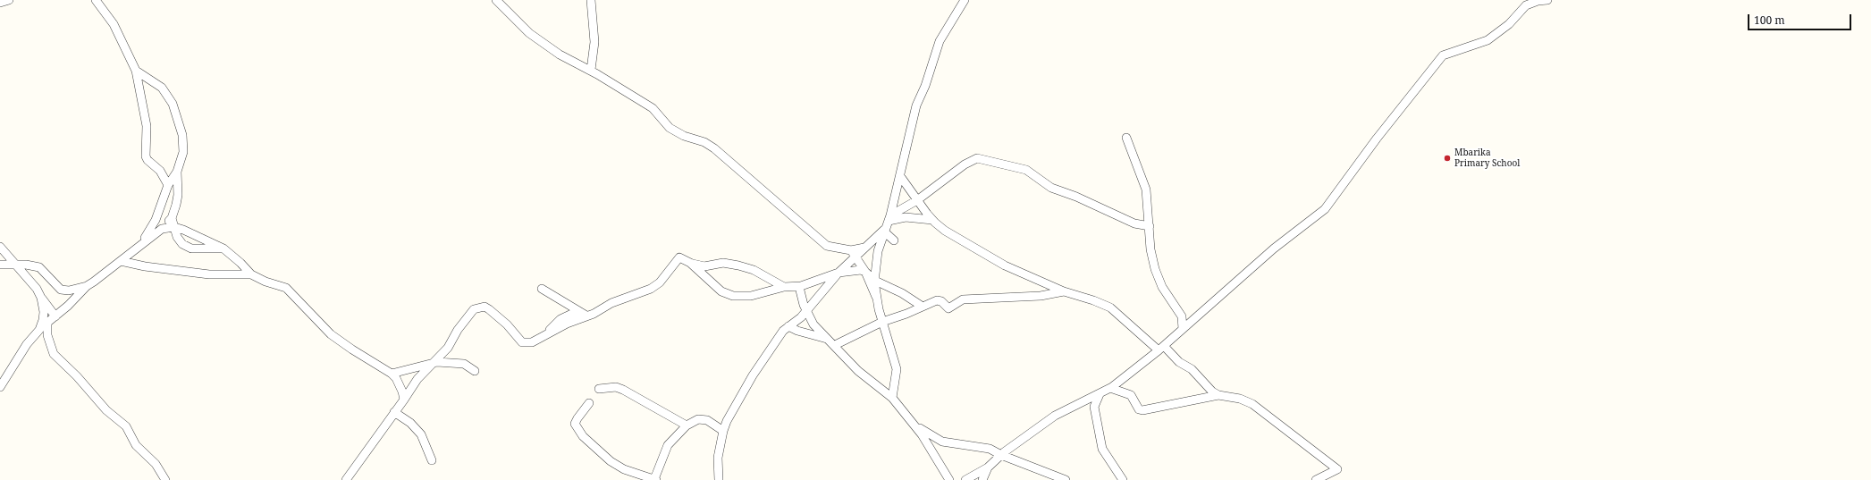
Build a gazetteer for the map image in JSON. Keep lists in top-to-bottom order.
{
  "places": ["Mbarika Primary School"],
  "scale_bar": "100 m"
}
